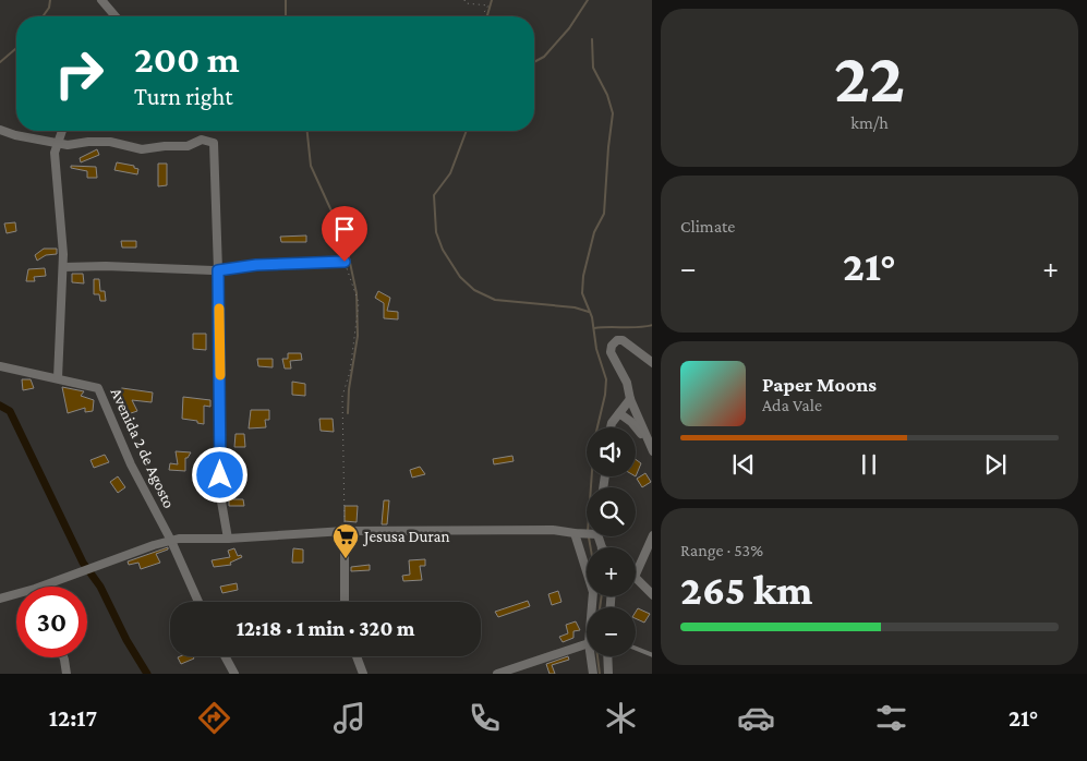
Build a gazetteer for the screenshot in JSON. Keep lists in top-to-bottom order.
{
  "streets": {
    "street": ["Avenida 2 de Agosto"]
  },
  "places": {
    "supermarket": ["Jesusa Duran"]
  },
  "page": {
    "tile": [
      ["22", "km/h"],
      "Climate",
      ["Range · 53%", "265 km"]
    ],
    "turn": ["200 m", "Turn right"],
    "heat": ["−", "21°", "+"],
    "song": ["Paper Moons", "Ada Vale"],
    "map_buttons": ["+", "−"],
    "limit": "30",
    "trip": "12:18 · 1 min · 320 m",
    "tabs": ["12:17", "21°"]
  }
}
